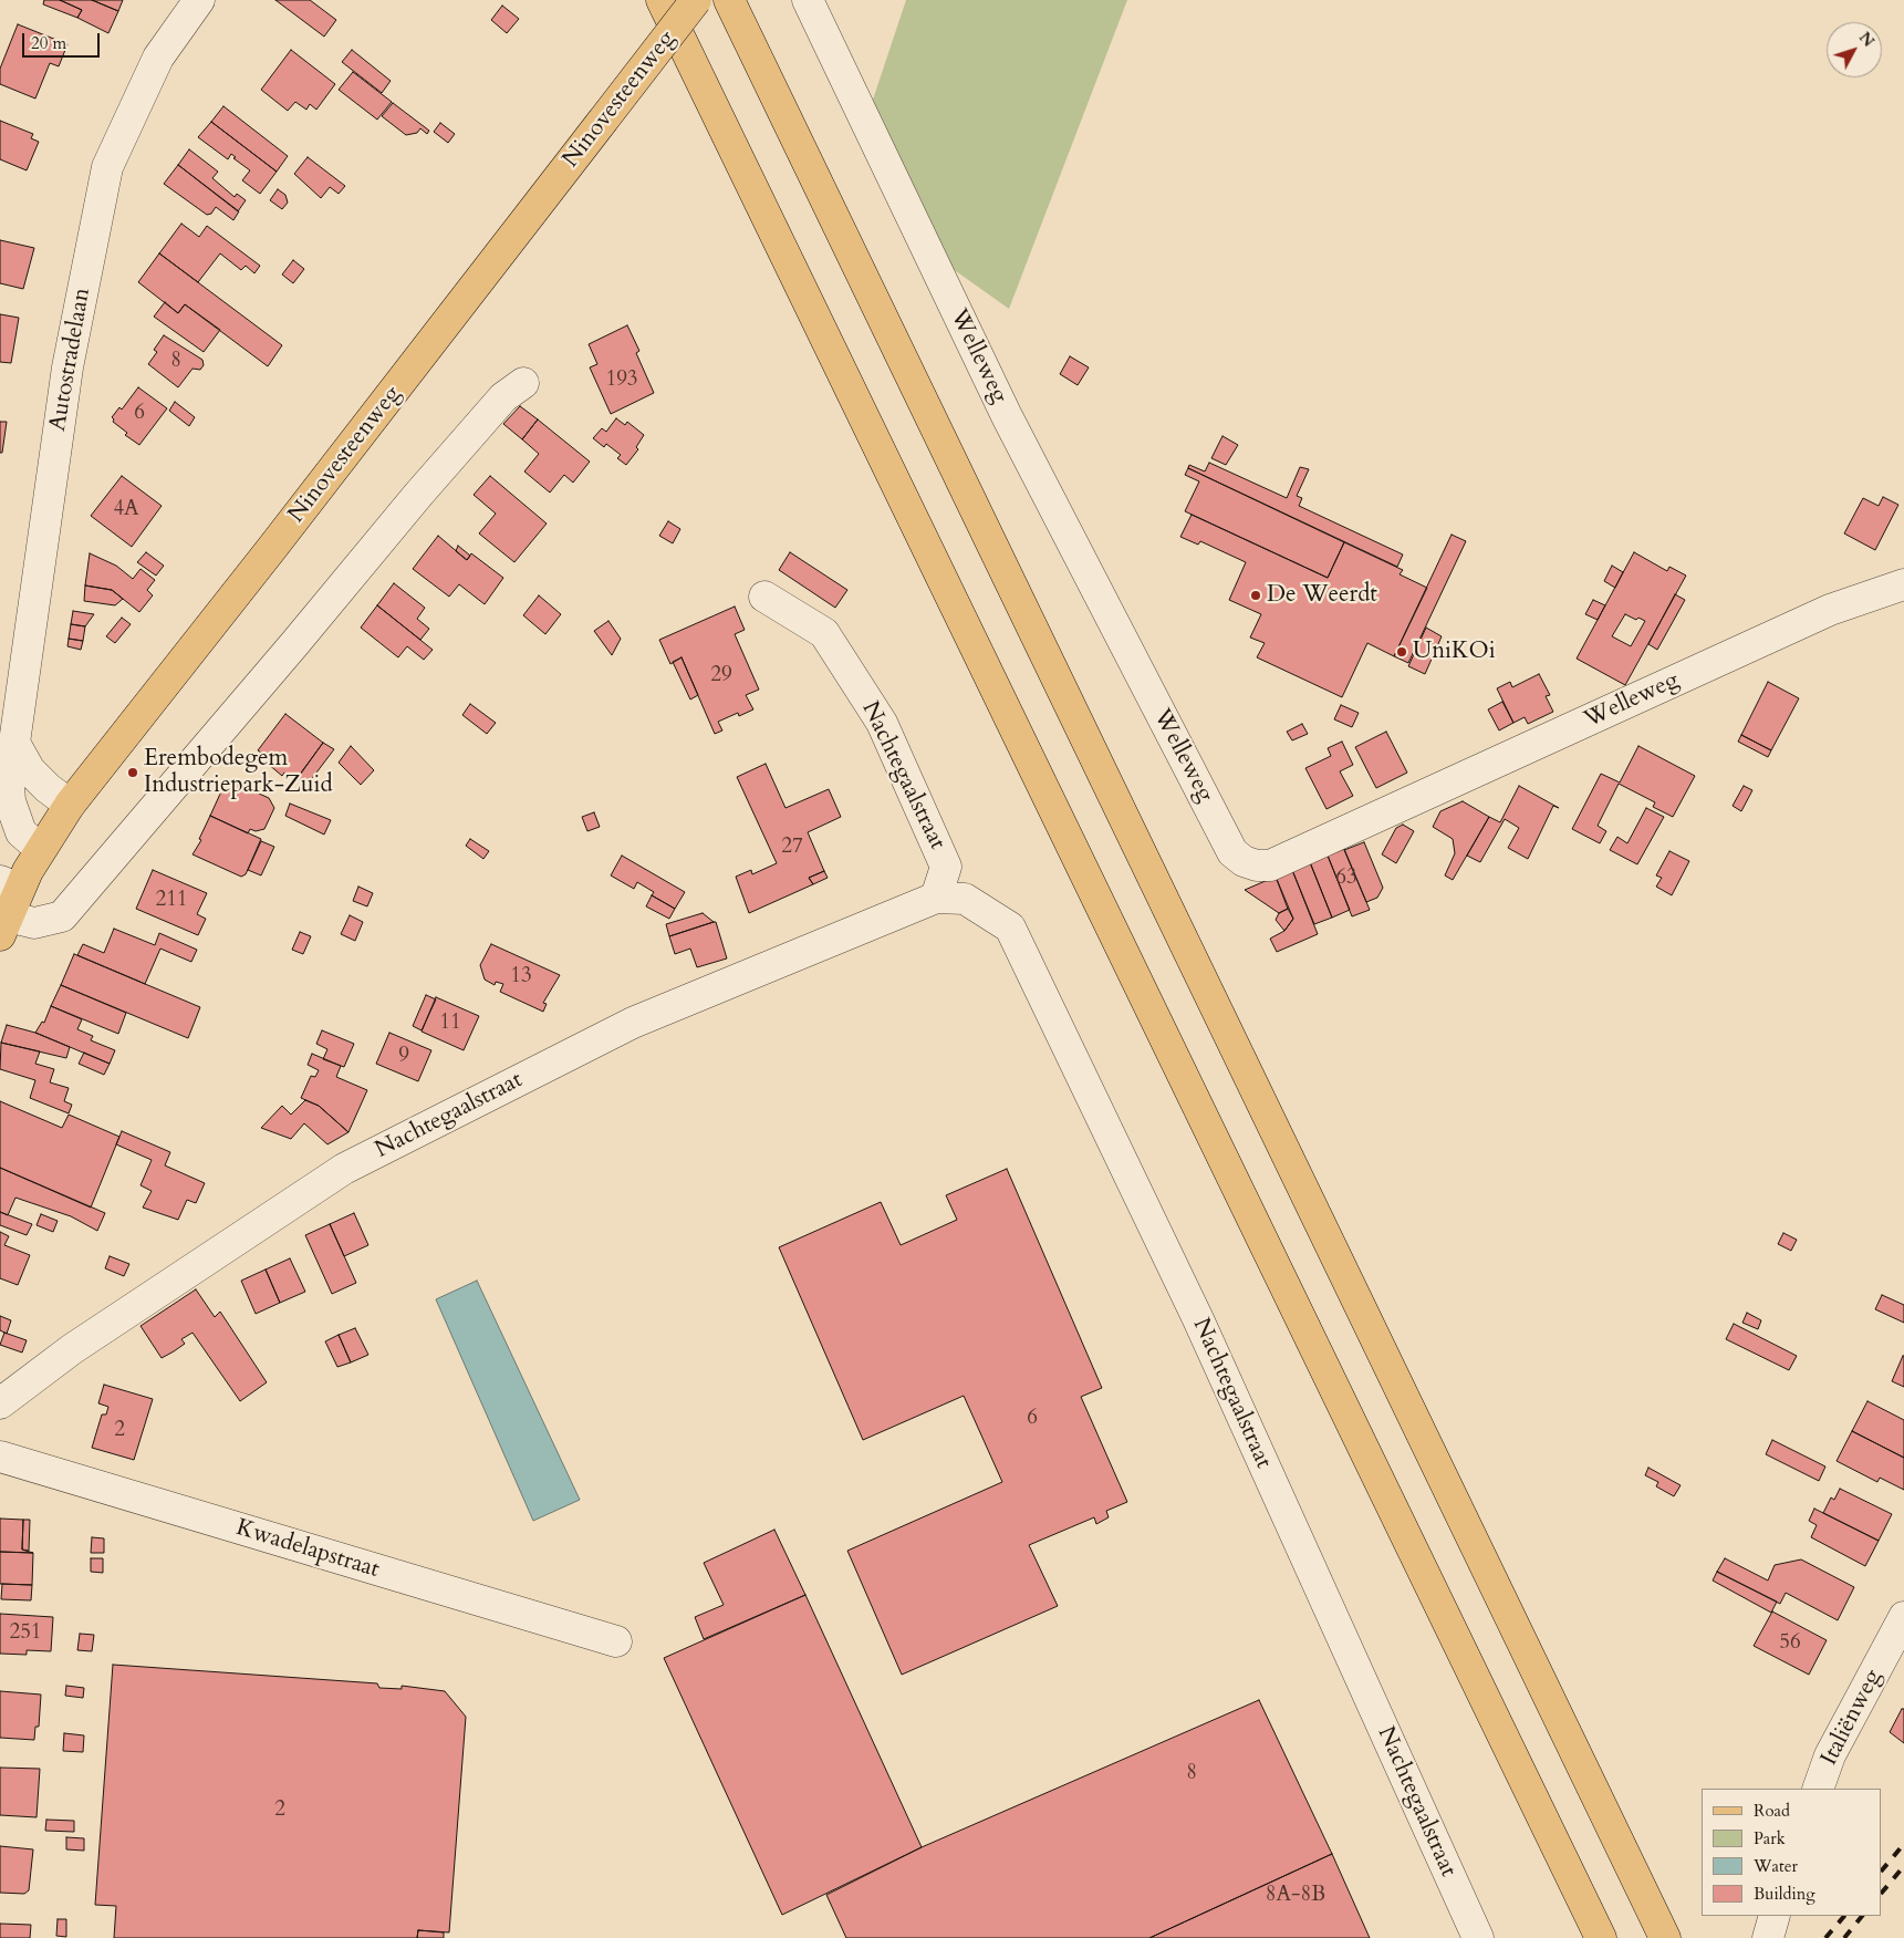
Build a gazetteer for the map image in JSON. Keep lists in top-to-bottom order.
{
  "streets": {
    "main road": ["Ninovesteenweg"],
    "street": [
      "Welleweg",
      "Autostradelaan",
      "Nachtegaalstraat",
      "Kwadelapstraat",
      "Italiënweg"
    ]
  },
  "crossings": [
    ["Ninovesteenweg", "Autostradelaan"]
  ],
  "places": ["De Weerdt", "UniKOi", "Erembodegem Industriepark-Zuid"],
  "house_numbers": [
    "8",
    "193",
    "6",
    "4A",
    "29",
    "27",
    "63",
    "211",
    "13",
    "11",
    "9",
    "6",
    "2",
    "251",
    "56",
    "8",
    "2",
    "8A-8B"
  ],
  "legend": [
    "Road",
    "Park",
    "Water",
    "Building"
  ],
  "scale_bar": "20 m",
  "north": "top right"
}
